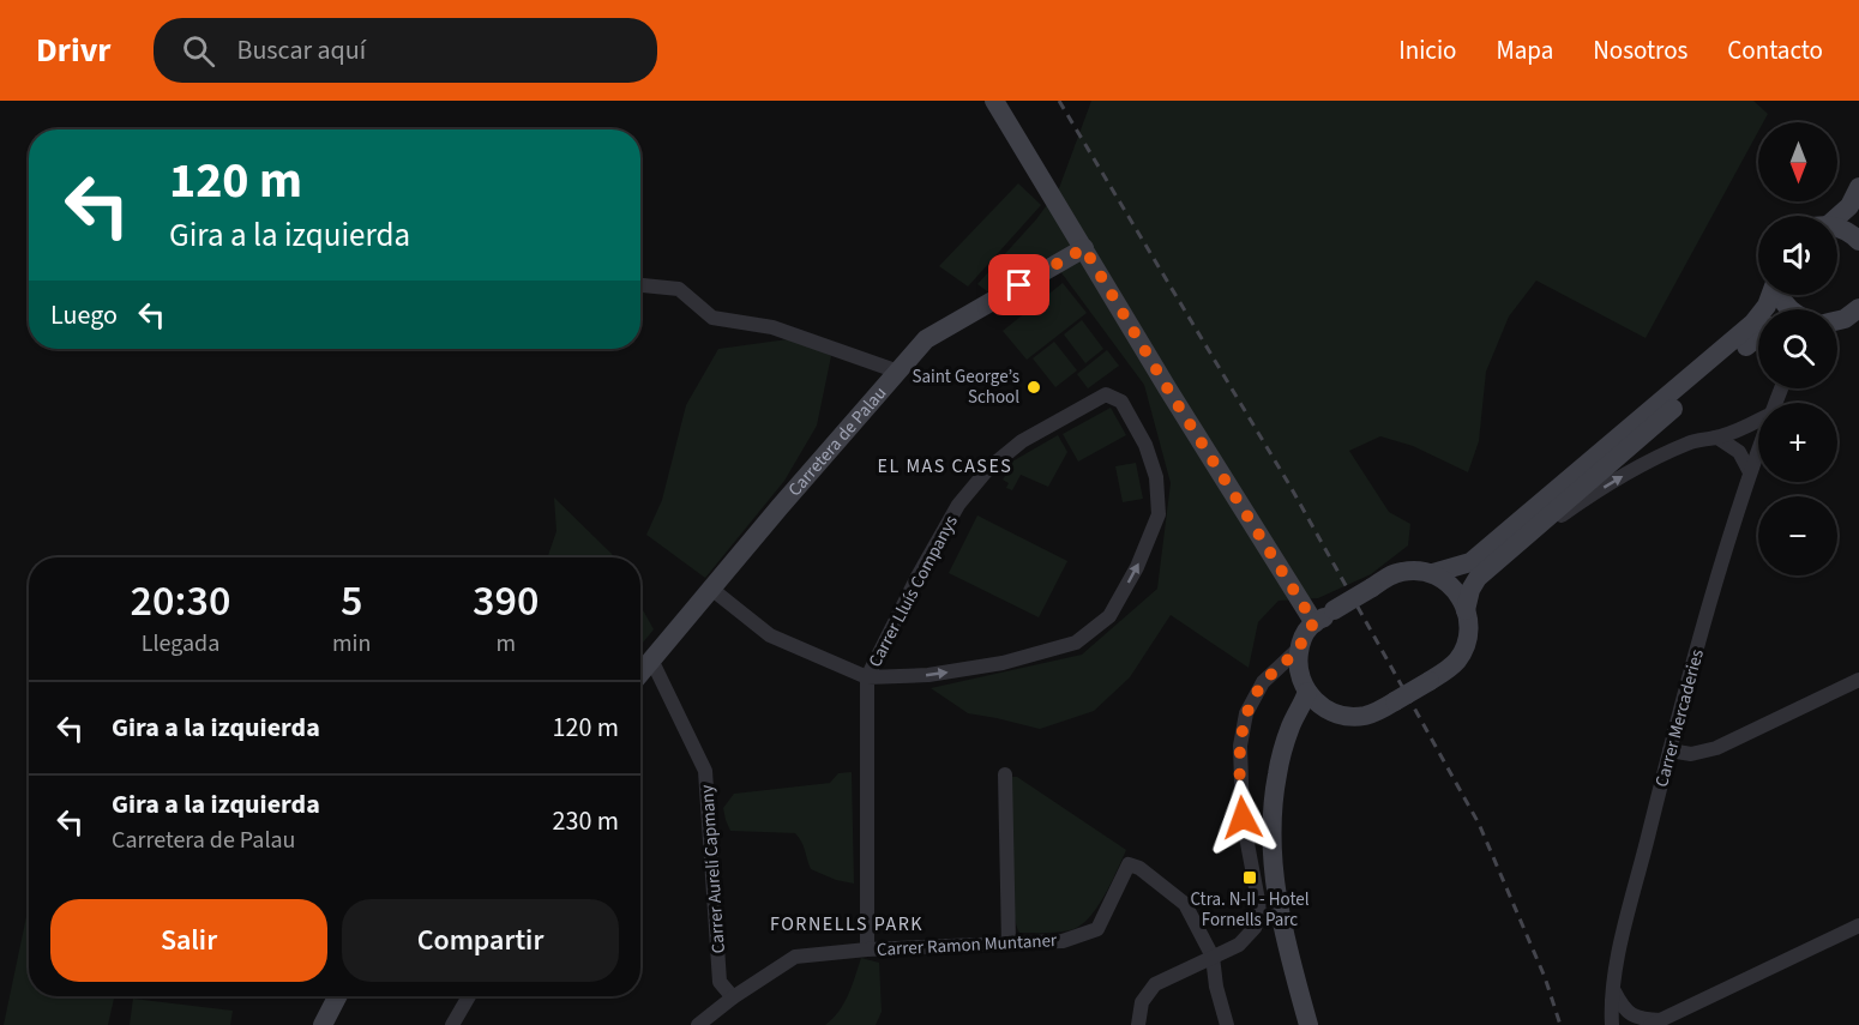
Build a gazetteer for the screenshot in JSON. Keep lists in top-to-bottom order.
{
  "streets": {
    "main road": ["Carretera de Palau"],
    "street": [
      "Carrer Lluís Companys",
      "Carrer Mercaderies",
      "Carrer Aureli Capmany",
      "Carrer Ramon Muntaner"
    ]
  },
  "crossings": [
    ["Carretera de Palau", "Carrer Aureli Capmany"],
    ["Carrer Lluís Companys", "Carrer Ramon Muntaner"],
    ["Carrer Aureli Capmany", "Carrer Ramon Muntaner"]
  ],
  "districts": ["EL MAS CASES", "FORNELLS PARK"],
  "places": {
    "other": ["Saint George’s School"],
    "transit": ["Ctra. N-II - Hotel Fornells Parc"]
  },
  "north": "bottom",
  "page": {
    "header": "Drivr",
    "search": "Buscar aquí",
    "nav": [
      "Inicio",
      "Mapa",
      "Nosotros",
      "Contacto"
    ],
    "map_buttons": ["+", "−"],
    "turn": ["120 m", "Gira a la izquierda"],
    "then": "Luego",
    "eta": [
      "20:30",
      "Llegada",
      "5",
      "min",
      "390",
      "m"
    ],
    "list": [
      {
        "name": "Gira a la izquierda",
        "value": "120 m"
      },
      {
        "name": "Gira a la izquierda",
        "note": "Carretera de Palau",
        "value": "230 m"
      }
    ],
    "buttons": ["Salir", "Compartir"]
  }
}
